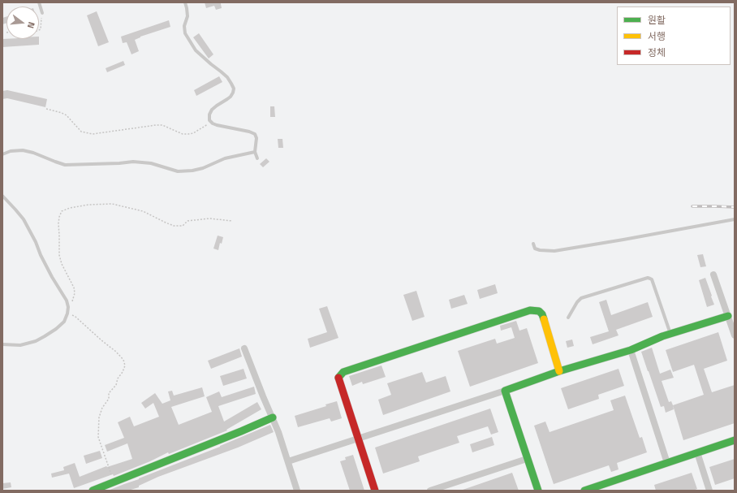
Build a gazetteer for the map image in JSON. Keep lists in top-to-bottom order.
{
  "legend": ["원활", "서행", "정체"],
  "north": "right"
}
